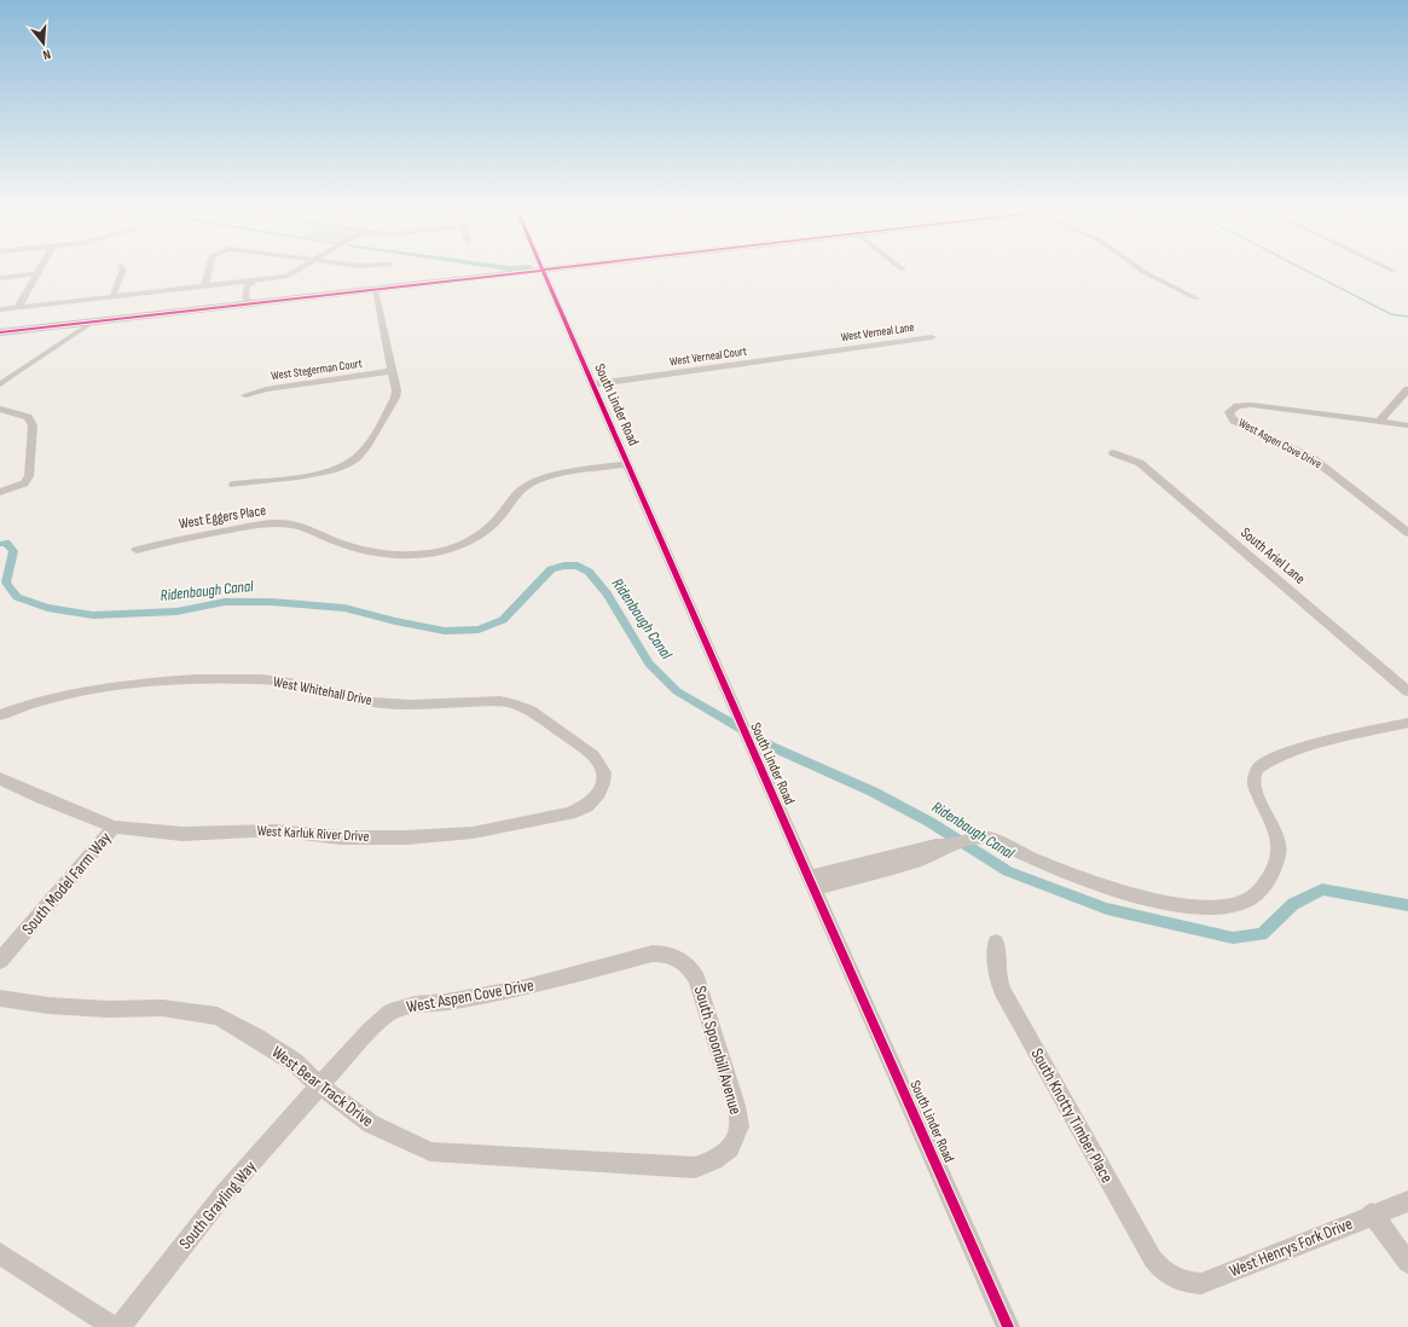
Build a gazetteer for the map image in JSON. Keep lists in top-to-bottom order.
{
  "streets": {
    "street": [
      "West Verneal Lane",
      "West Verneal Court",
      "West Stegerman Court",
      "South Linder Road",
      "West Aspen Cove Drive",
      "West Eggers Place",
      "South Ariel Lane",
      "West Whitehall Drive",
      "West Karluk River Drive",
      "South Model Farm Way",
      "South Spoonbill Avenue",
      "West Bear Track Drive",
      "South Knotty Timber Place",
      "South Grayling Way",
      "West Henrys Fork Drive"
    ]
  },
  "crossings": [
    ["West Verneal Lane", "West Verneal Court"],
    ["West Verneal Court", "South Linder Road"],
    ["South Linder Road", "West Eggers Place"],
    ["West Aspen Cove Drive", "South Spoonbill Avenue"],
    ["West Aspen Cove Drive", "West Bear Track Drive"],
    ["West Aspen Cove Drive", "South Grayling Way"],
    ["West Whitehall Drive", "West Karluk River Drive"],
    ["West Karluk River Drive", "South Model Farm Way"],
    ["South Spoonbill Avenue", "West Bear Track Drive"],
    ["West Bear Track Drive", "South Grayling Way"],
    ["South Knotty Timber Place", "West Henrys Fork Drive"]
  ],
  "water": ["Ridenbaugh Canal"],
  "north": "bottom"
}
